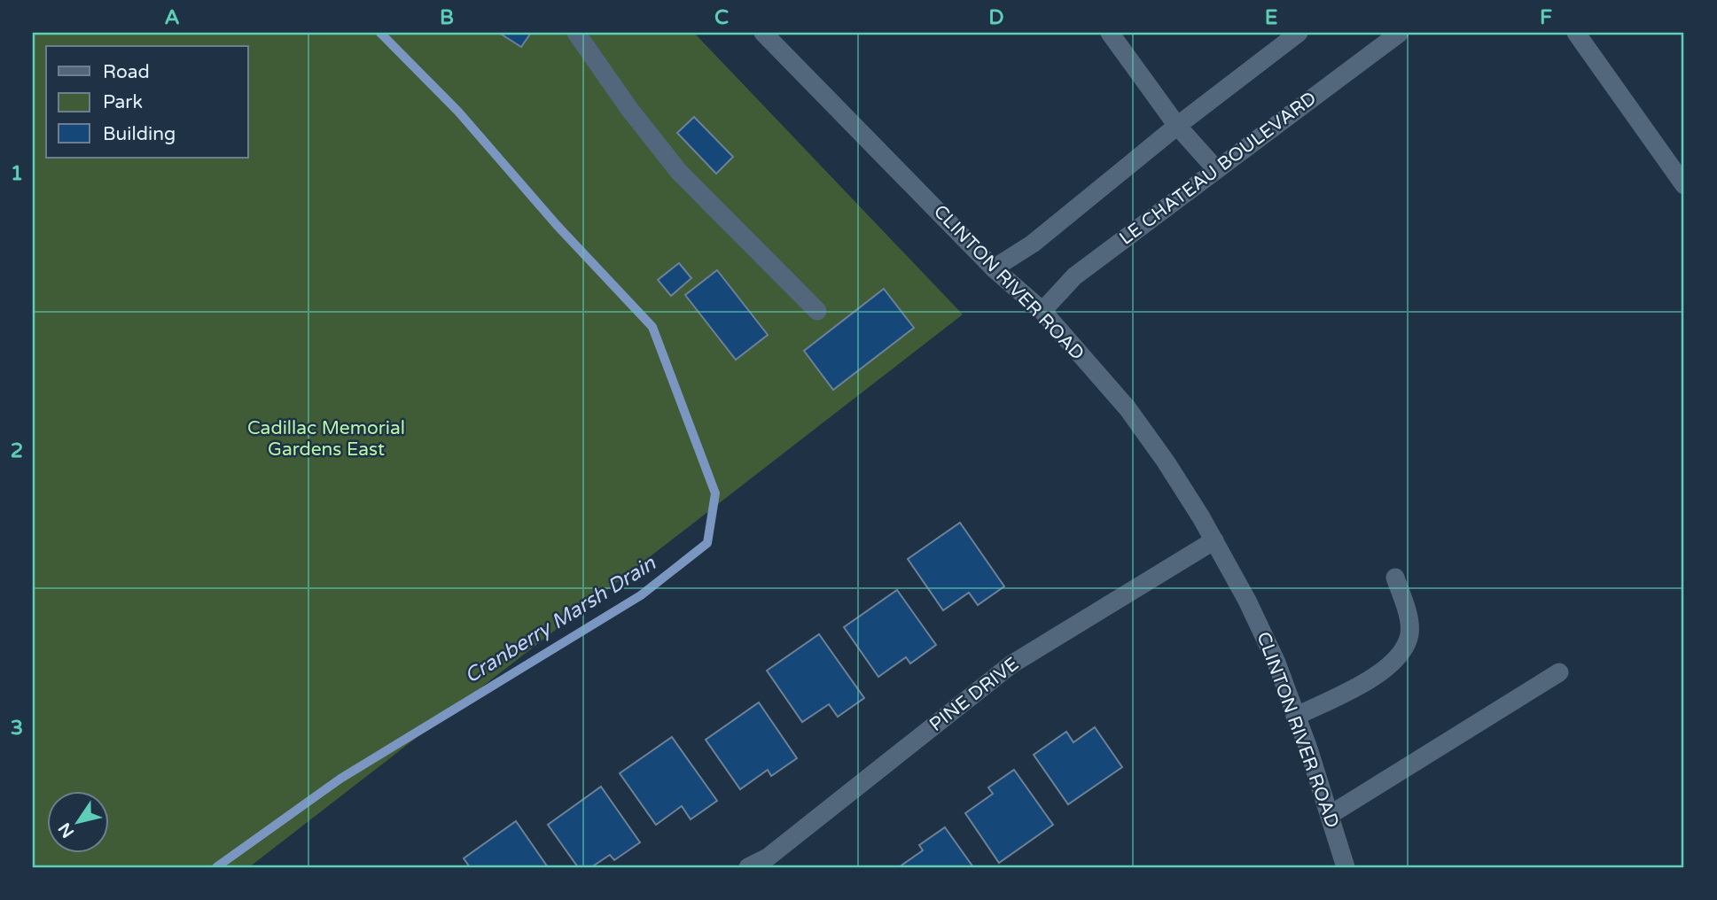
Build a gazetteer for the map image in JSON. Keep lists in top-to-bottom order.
{
  "streets": {
    "street": ["LE CHATEAU BOULEVARD", "CLINTON RIVER ROAD", "PINE DRIVE"]
  },
  "crossings": [
    ["LE CHATEAU BOULEVARD", "CLINTON RIVER ROAD"],
    ["CLINTON RIVER ROAD", "PINE DRIVE"]
  ],
  "water": ["Cranberry Marsh Drain"],
  "parks": ["Cadillac Memorial Gardens East"],
  "legend": ["Road", "Park", "Building"],
  "north": "bottom left",
  "grid": {
    "columns": [
      "A",
      "B",
      "C",
      "D",
      "E",
      "F"
    ],
    "rows": ["1", "2", "3"]
  }
}
